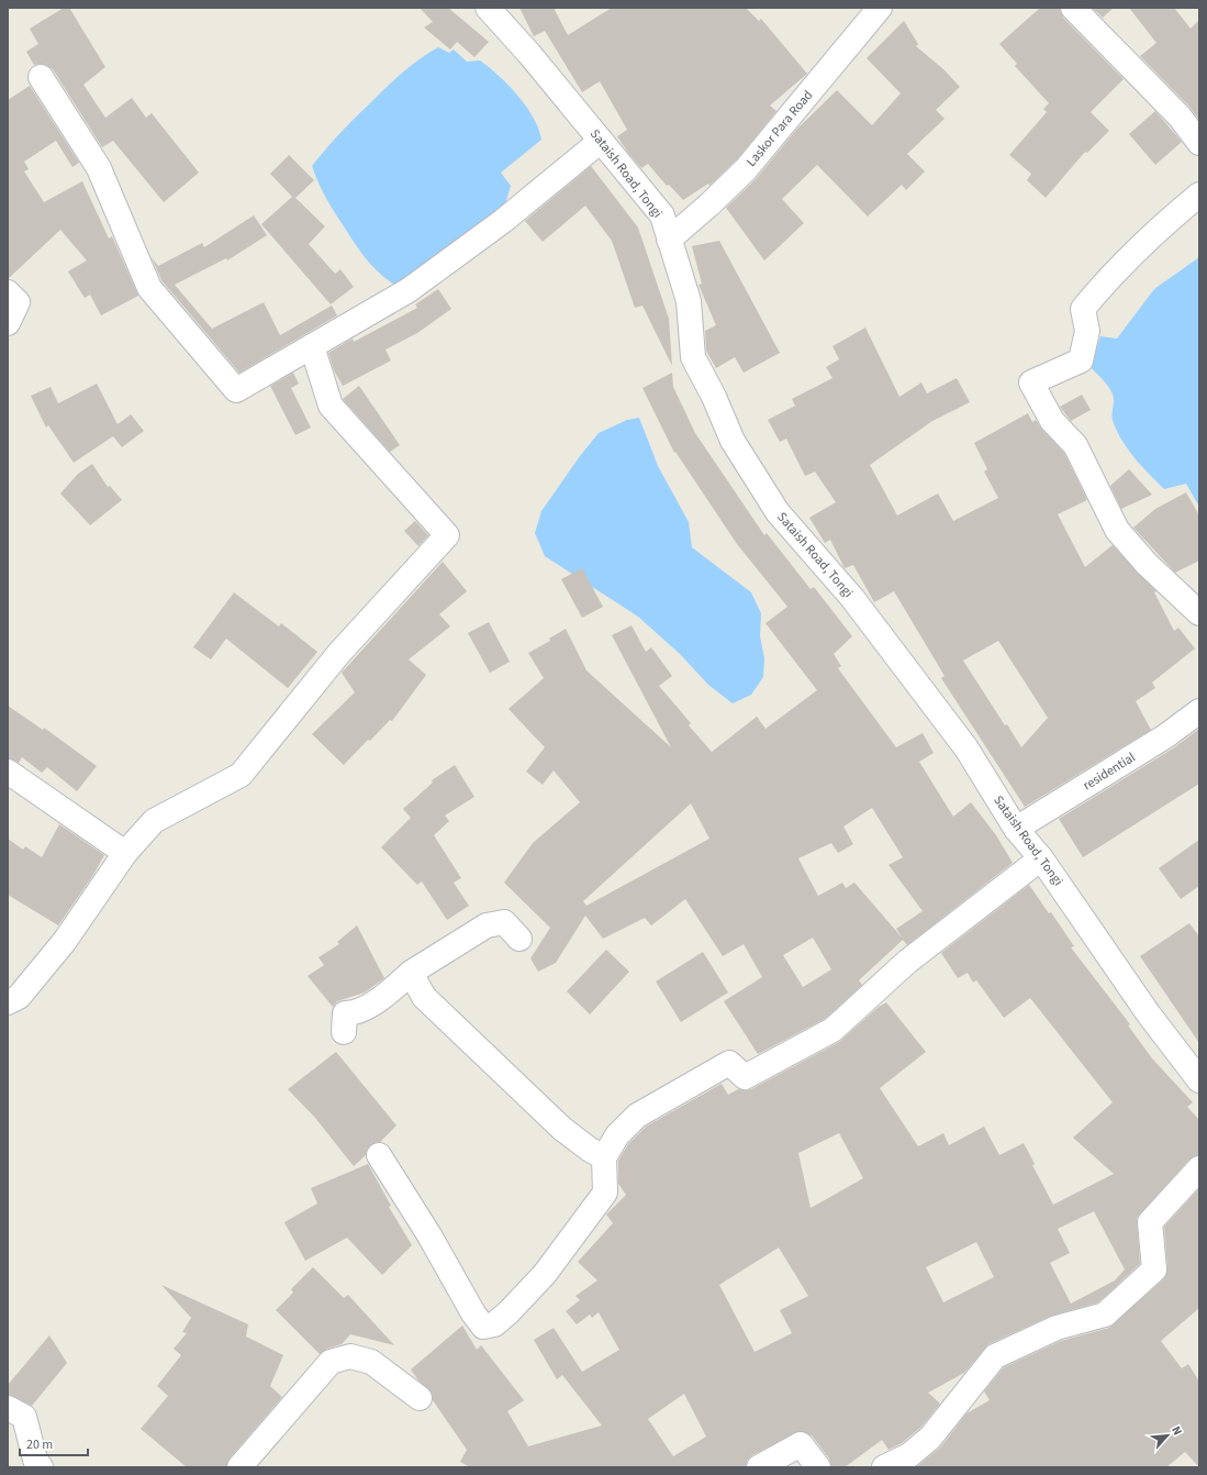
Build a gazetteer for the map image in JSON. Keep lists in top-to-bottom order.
{
  "streets": {
    "street": ["Laskor Para Road", "Sataish Road, Tongi", "residential"]
  },
  "crossings": [
    ["Laskor Para Road", "Sataish Road, Tongi"],
    ["Sataish Road, Tongi", "residential"]
  ],
  "scale_bar": "20 m",
  "north": "top right"
}
